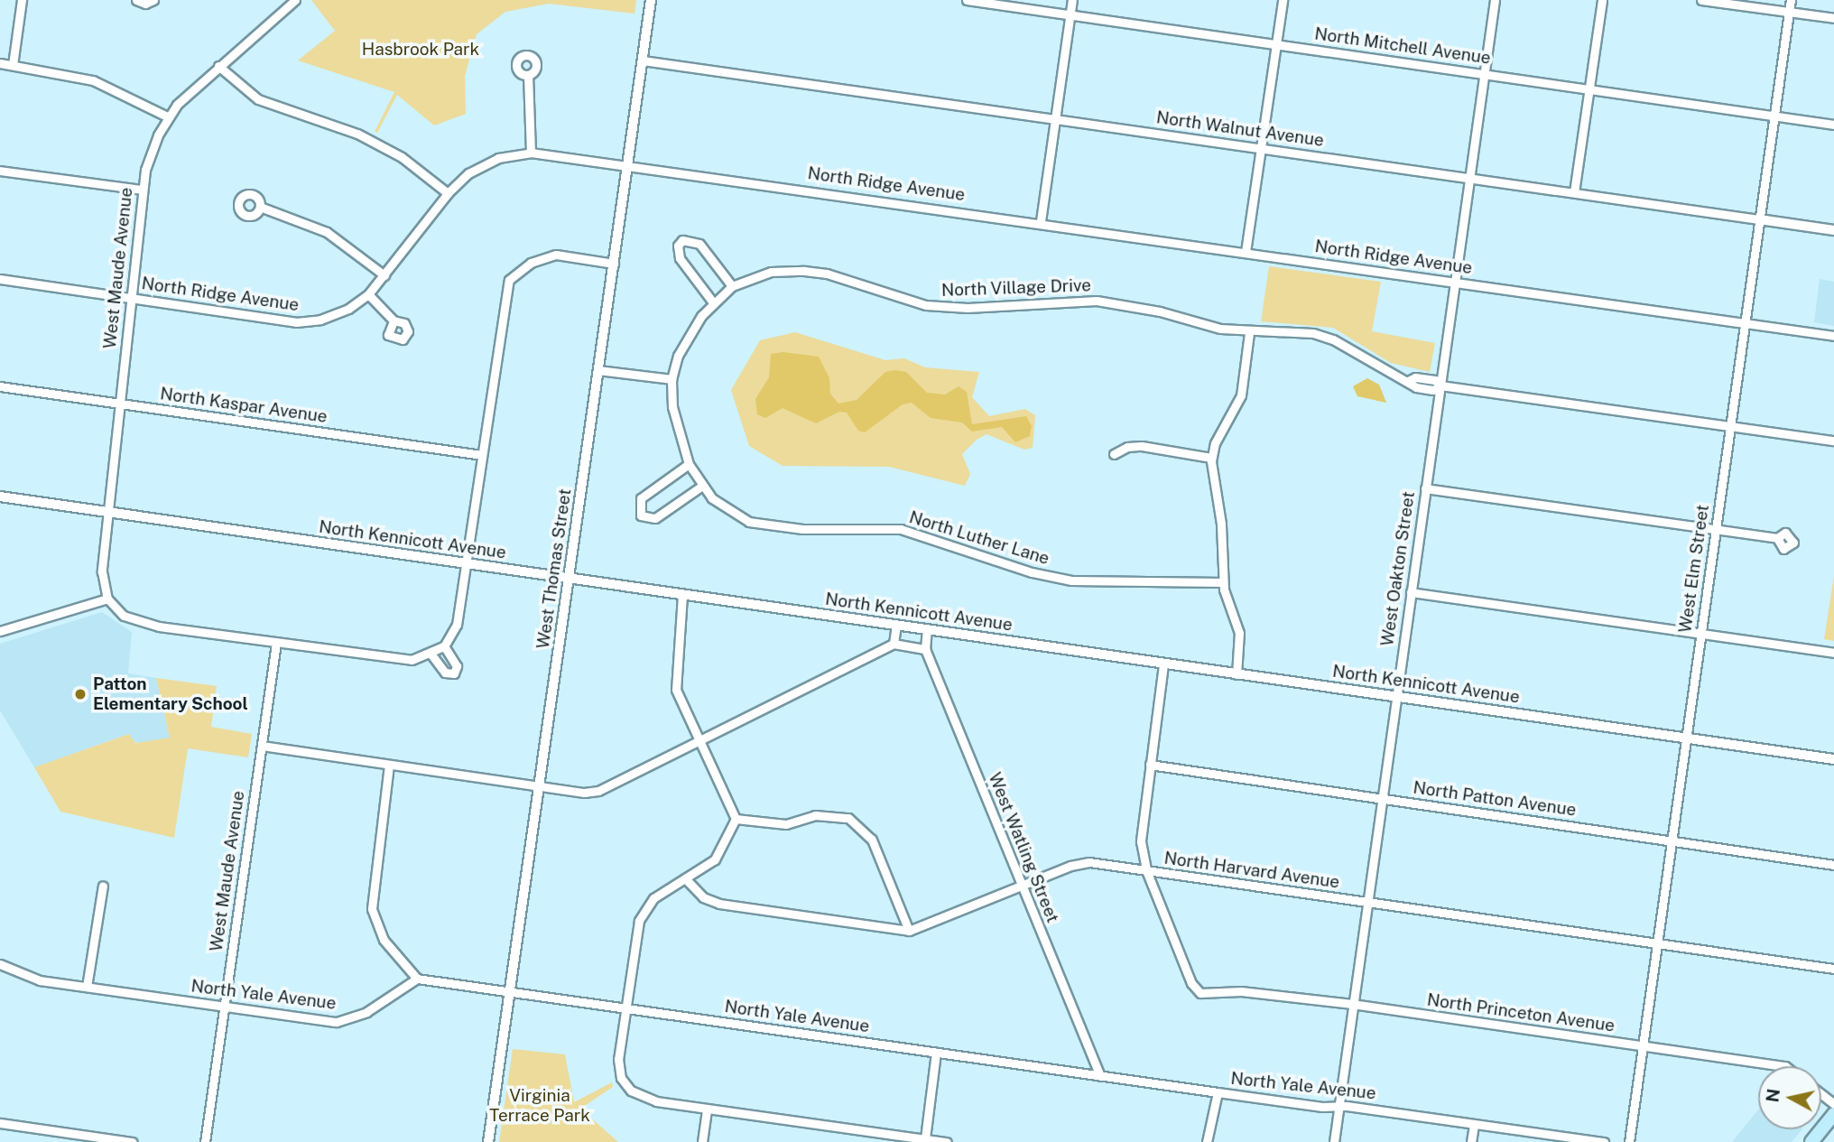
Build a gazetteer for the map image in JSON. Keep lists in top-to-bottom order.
{
  "streets": {
    "street": [
      "North Mitchell Avenue",
      "North Walnut Avenue",
      "North Ridge Avenue",
      "West Maude Avenue",
      "North Village Drive",
      "North Kaspar Avenue",
      "North Luther Lane",
      "North Kennicott Avenue",
      "West Thomas Street",
      "West Oakton Street",
      "West Elm Street",
      "North Patton Avenue",
      "West Watling Street",
      "North Harvard Avenue",
      "North Yale Avenue",
      "North Princeton Avenue"
    ]
  },
  "crossings": [
    ["North Mitchell Avenue", "West Oakton Street"],
    ["North Mitchell Avenue", "West Elm Street"],
    ["North Walnut Avenue", "West Thomas Street"],
    ["North Walnut Avenue", "West Oakton Street"],
    ["North Walnut Avenue", "West Elm Street"],
    ["North Ridge Avenue", "West Maude Avenue"],
    ["North Ridge Avenue", "West Thomas Street"],
    ["North Ridge Avenue", "West Oakton Street"],
    ["North Ridge Avenue", "West Elm Street"],
    ["West Maude Avenue", "North Kaspar Avenue"],
    ["West Maude Avenue", "North Kennicott Avenue"],
    ["West Maude Avenue", "North Yale Avenue"],
    ["North Village Drive", "North Luther Lane"],
    ["North Village Drive", "West Oakton Street"],
    ["North Village Drive", "West Elm Street"],
    ["North Kennicott Avenue", "West Thomas Street"],
    ["North Kennicott Avenue", "West Oakton Street"],
    ["North Kennicott Avenue", "West Elm Street"],
    ["North Kennicott Avenue", "West Watling Street"],
    ["West Thomas Street", "North Yale Avenue"],
    ["West Oakton Street", "North Patton Avenue"],
    ["West Oakton Street", "North Harvard Avenue"],
    ["West Oakton Street", "North Yale Avenue"],
    ["West Oakton Street", "North Princeton Avenue"],
    ["West Elm Street", "North Patton Avenue"],
    ["West Elm Street", "North Harvard Avenue"],
    ["West Elm Street", "North Princeton Avenue"],
    ["West Watling Street", "North Harvard Avenue"],
    ["West Watling Street", "North Yale Avenue"],
    ["North Harvard Avenue", "North Princeton Avenue"]
  ],
  "parks": ["Hasbrook Park", "Virginia Terrace Park"],
  "places": ["Patton Elementary School"],
  "north": "left"
}
